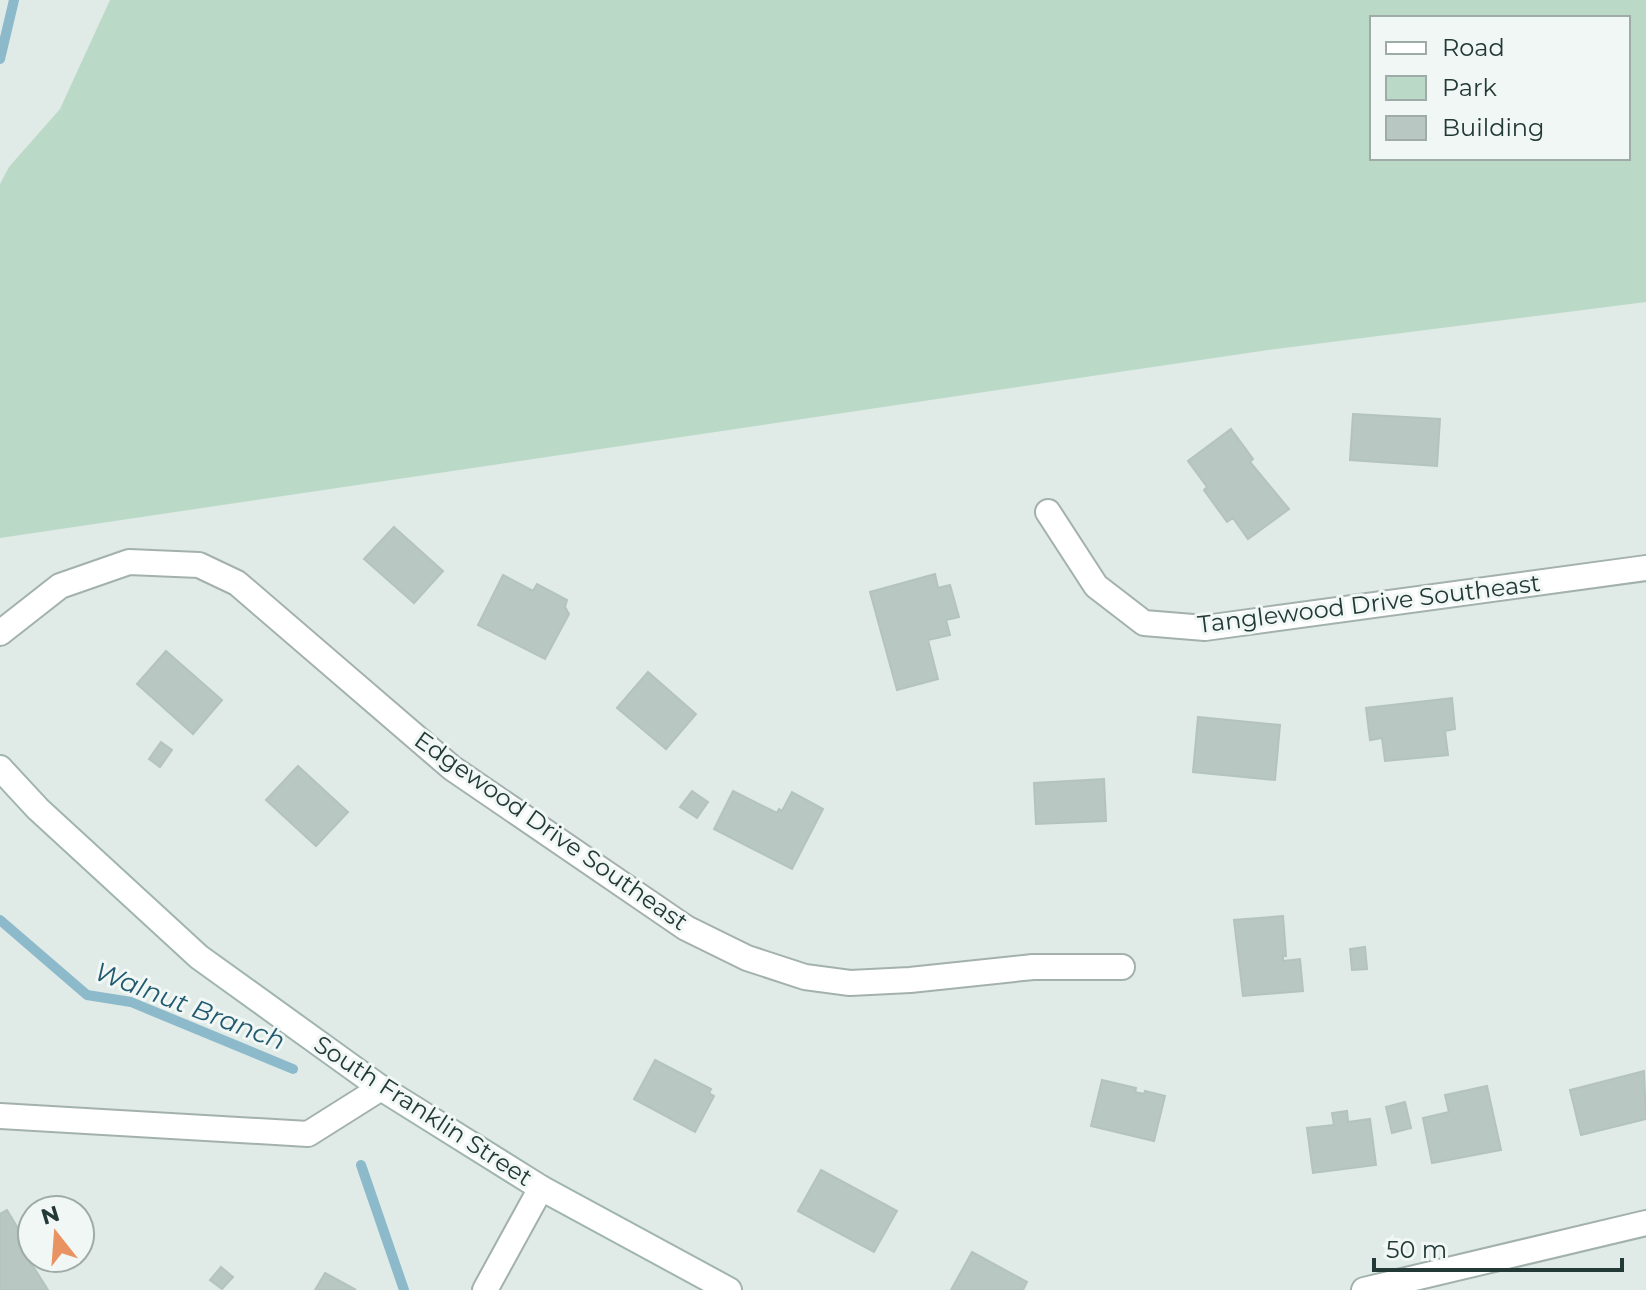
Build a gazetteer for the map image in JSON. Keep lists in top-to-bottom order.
{
  "streets": {
    "street": ["Tanglewood Drive Southeast", "Edgewood Drive Southeast", "South Franklin Street"]
  },
  "water": ["Walnut Branch"],
  "legend": ["Road", "Park", "Building"],
  "scale_bar": "50 m",
  "north": "top"
}
